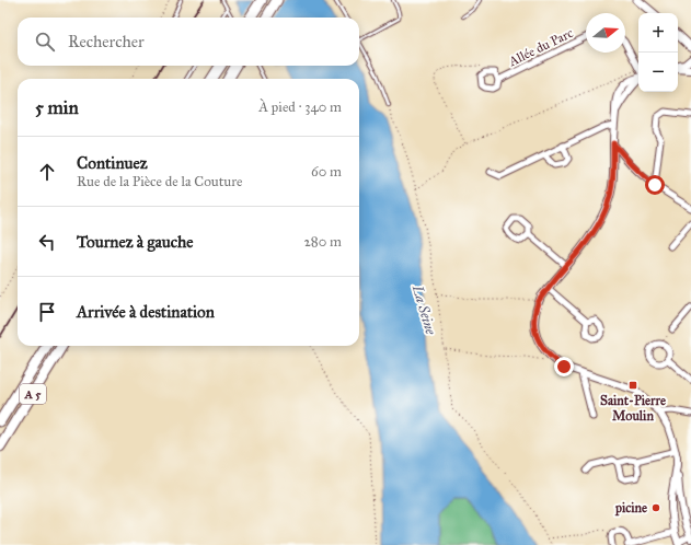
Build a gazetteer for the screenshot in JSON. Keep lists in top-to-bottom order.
{
  "streets": {
    "highway": ["A 5"],
    "street": ["Allée du Parc"]
  },
  "water": ["La Seine"],
  "places": {
    "transit": ["Saint-Pierre Moulin"],
    "other": ["picine"]
  },
  "north": "right",
  "page": {
    "map_buttons": ["+", "−"],
    "search": "Rechercher",
    "heading": ["5 min", "À pied · 340 m"],
    "list": [
      ["Continuez", "Rue de la Pièce de la Couture", "60 m"],
      ["Tournez à gauche", "280 m"],
      "Arrivée à destination"
    ]
  }
}
